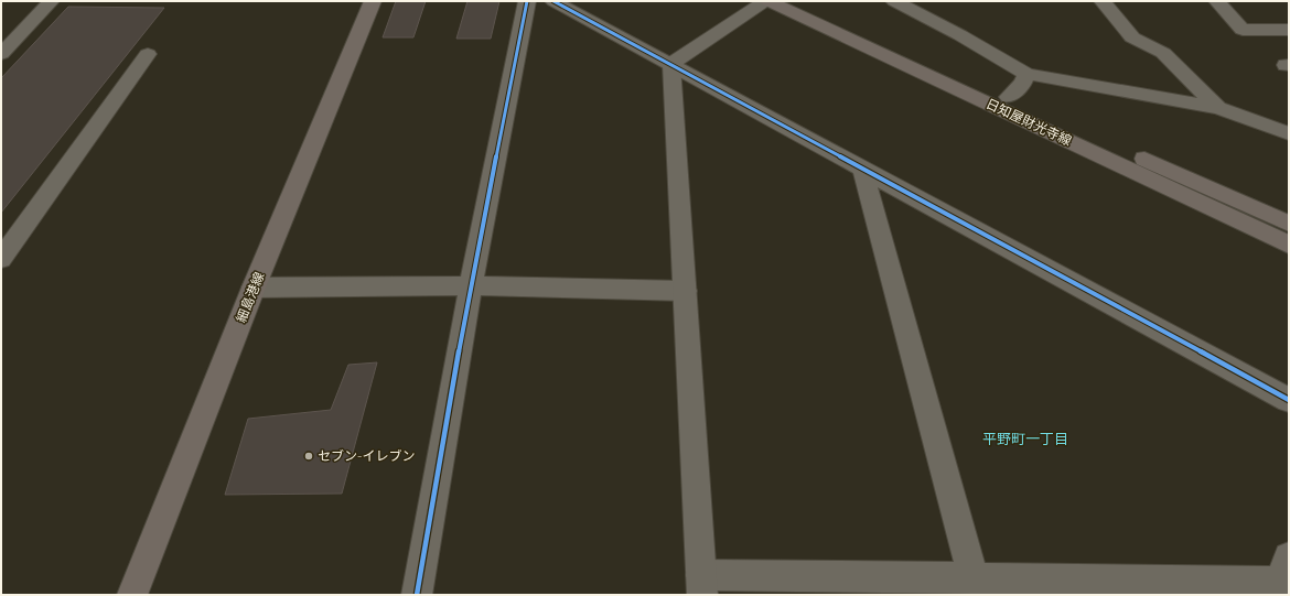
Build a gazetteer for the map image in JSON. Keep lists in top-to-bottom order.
{
  "streets": {
    "main road": ["日知屋財光寺線", "細島港線"]
  },
  "districts": ["平野町一丁目"],
  "places": ["セブン-イレブン"]
}
